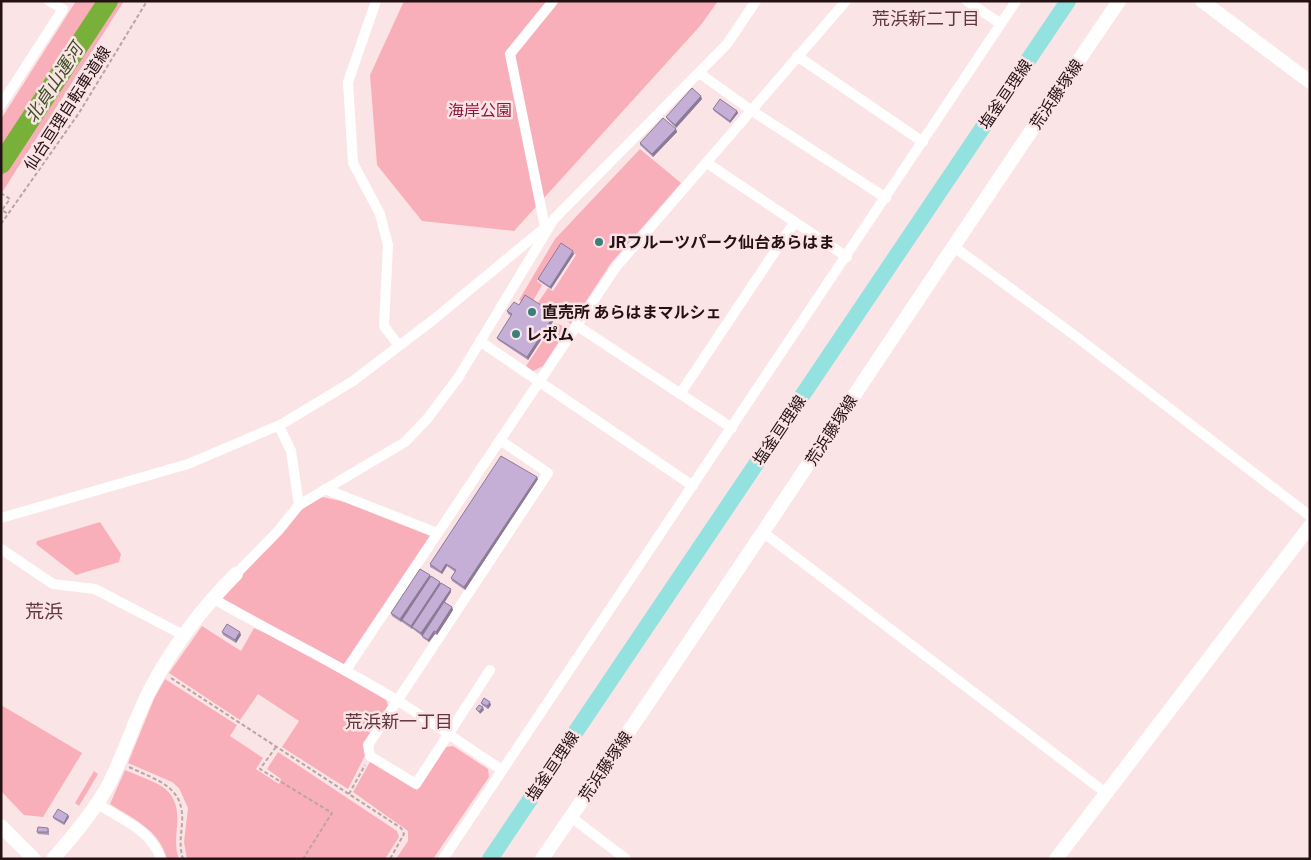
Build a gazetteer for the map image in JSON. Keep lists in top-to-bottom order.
{
  "streets": {
    "main road": ["塩釜亘理線"],
    "street": ["荒浜藤塚線"],
    "path": ["仙台亘理自転車道線"]
  },
  "districts": ["荒浜新二丁目", "荒浜", "荒浜新一丁目"],
  "water": ["北貞山運河"],
  "parks": ["海岸公園"],
  "places": ["JRフルーツパーク仙台あらはま", "直売所 あらはまマルシェ", "レポム"]
}
